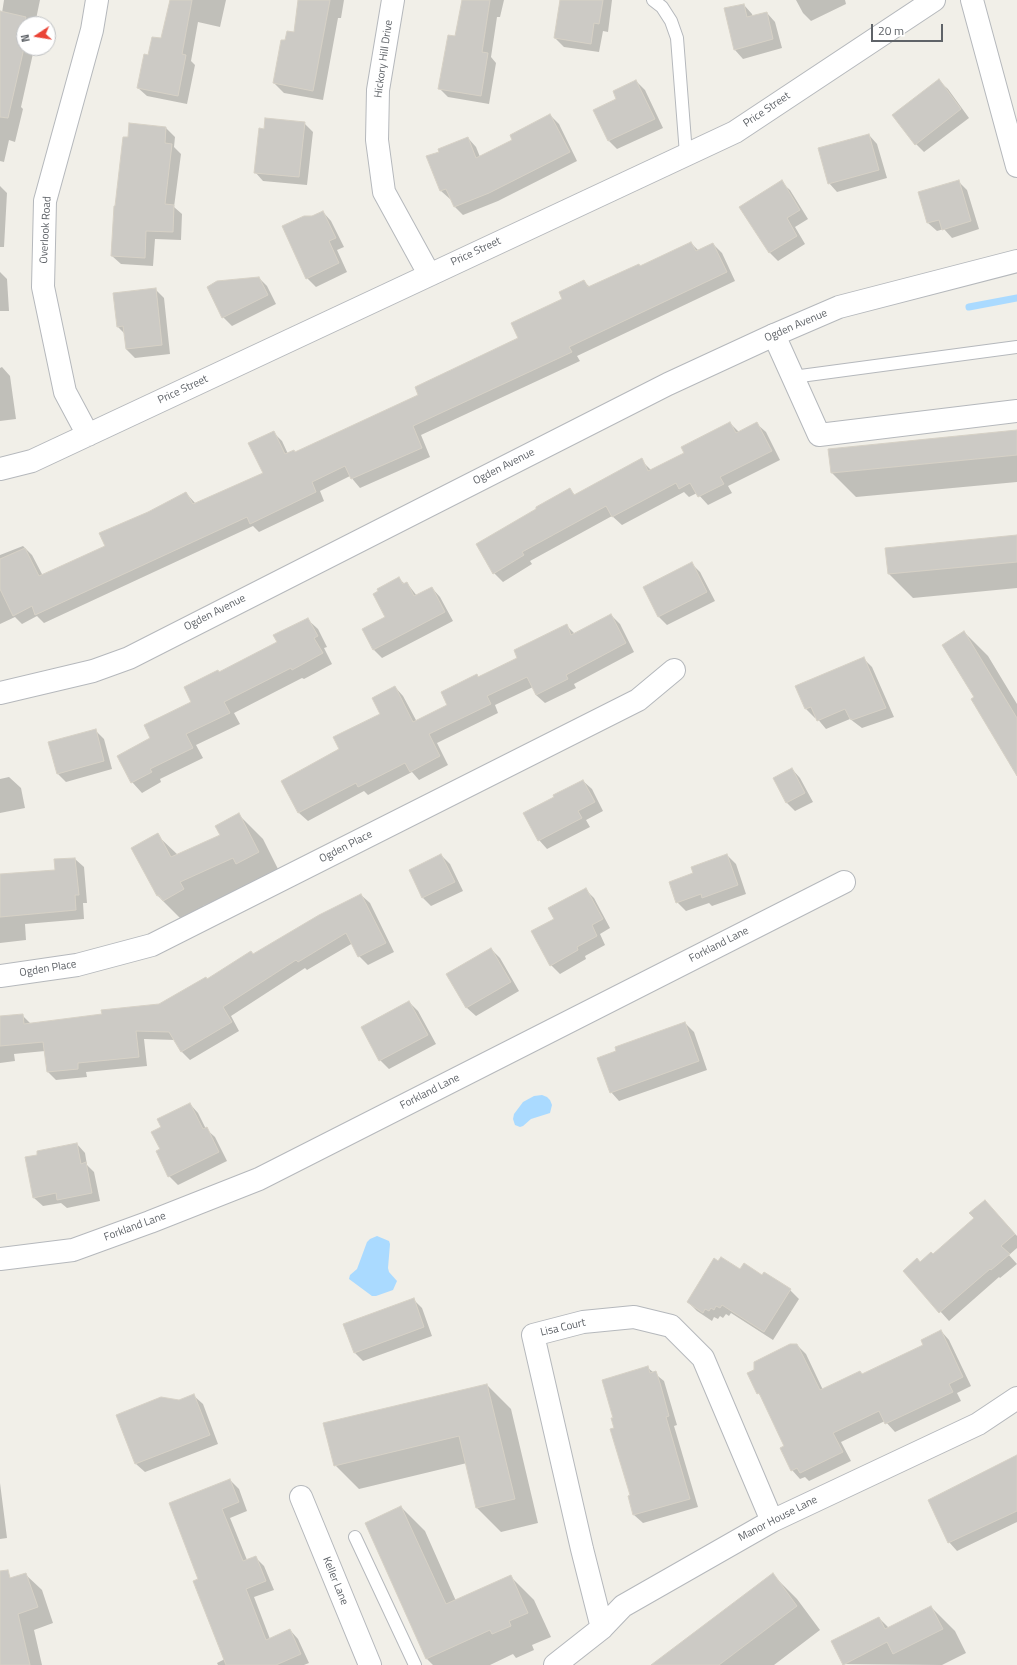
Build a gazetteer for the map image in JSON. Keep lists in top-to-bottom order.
{
  "streets": {
    "street": [
      "Hickory Hill Drive",
      "Price Street",
      "Overlook Road",
      "Ogden Avenue",
      "Ogden Place",
      "Forkland Lane",
      "Lisa Court",
      "Manor House Lane",
      "Keller Lane"
    ]
  },
  "crossings": [
    ["Hickory Hill Drive", "Price Street"],
    ["Price Street", "Overlook Road"],
    ["Lisa Court", "Manor House Lane"]
  ],
  "scale_bar": "20 m",
  "north": "left"
}
